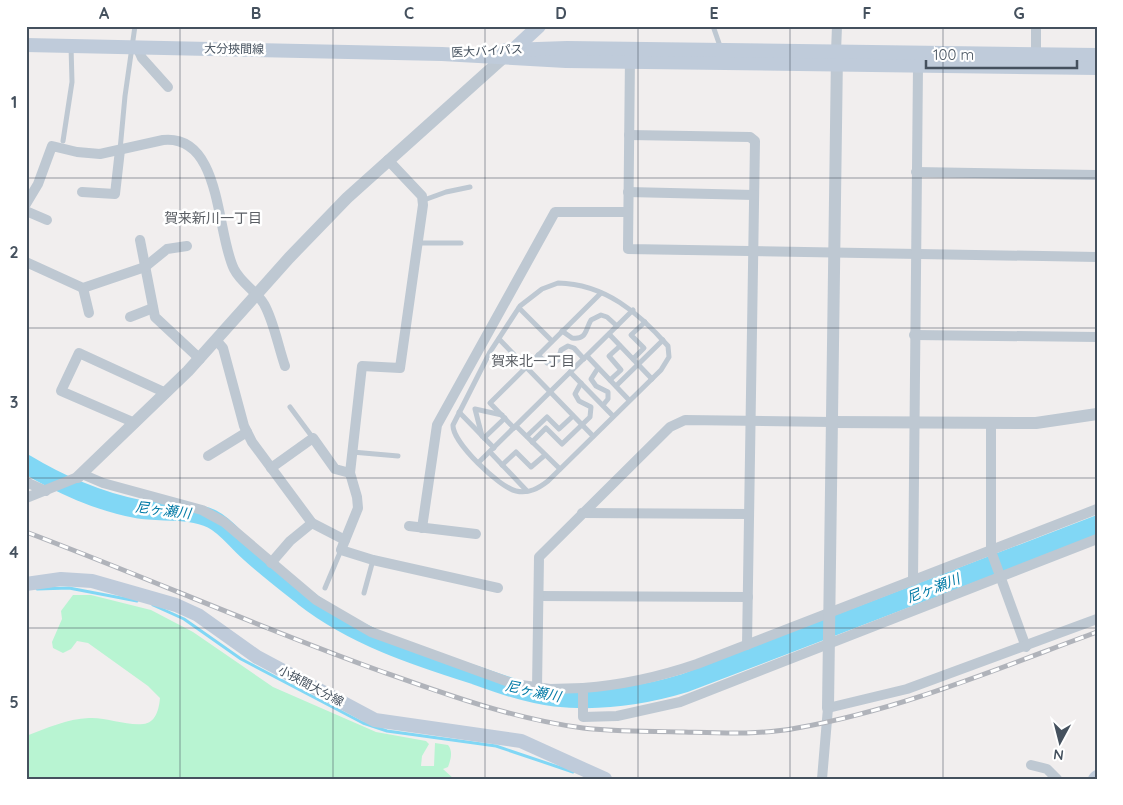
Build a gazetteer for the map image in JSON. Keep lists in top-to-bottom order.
{
  "streets": {
    "main road": ["大分挾間線", "医大バイパス", "小挾間大分線"]
  },
  "crossings": [
    ["大分挾間線", "医大バイパス"]
  ],
  "districts": ["賀来新川一丁目", "賀来北一丁目"],
  "water": ["尼ヶ瀬川"],
  "scale_bar": "100 m",
  "north": "bottom",
  "grid": {
    "columns": [
      "A",
      "B",
      "C",
      "D",
      "E",
      "F",
      "G"
    ],
    "rows": [
      "1",
      "2",
      "3",
      "4",
      "5"
    ]
  }
}
